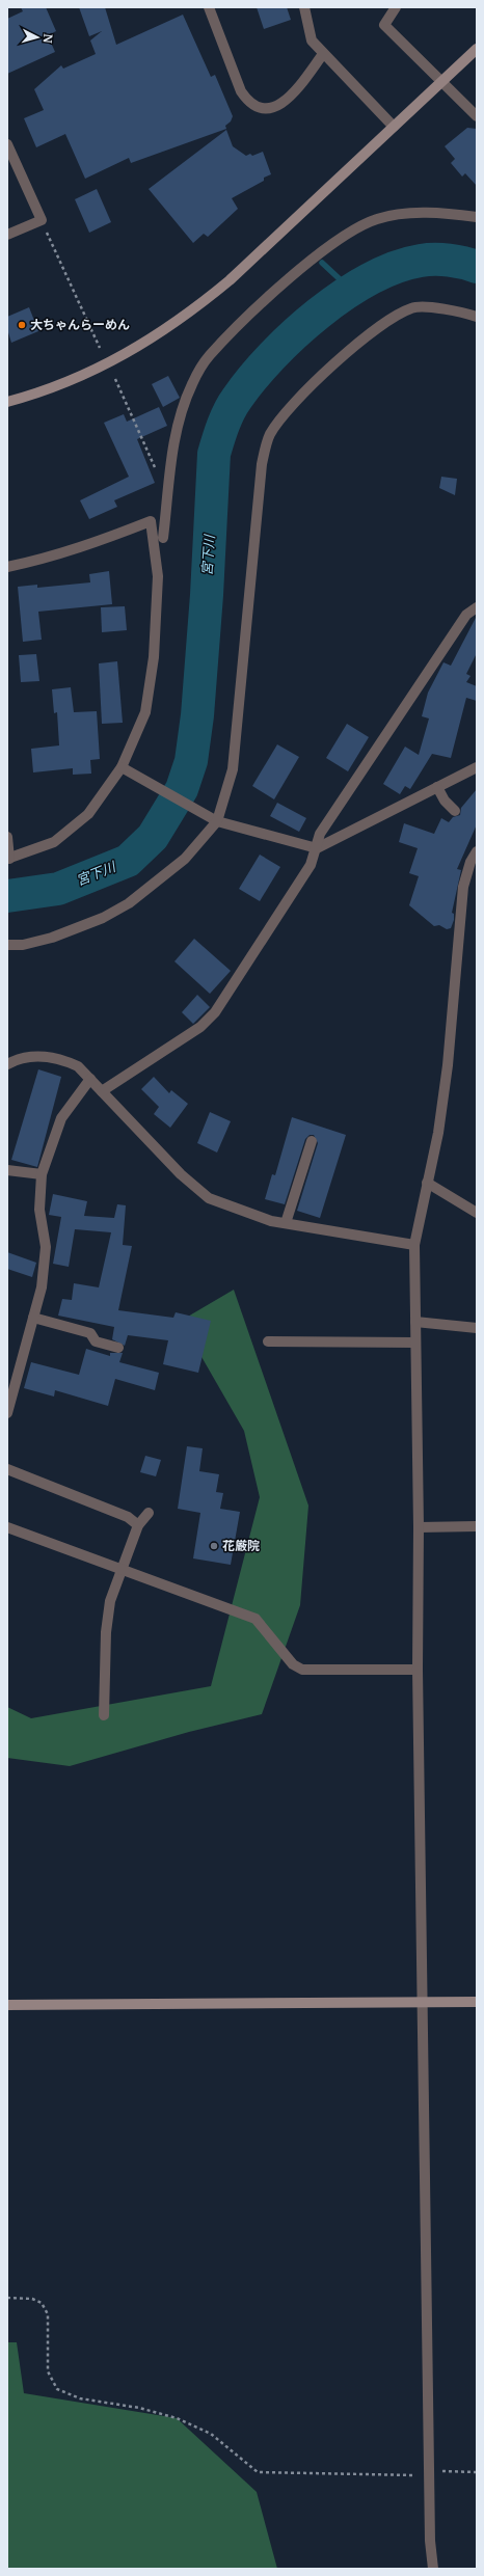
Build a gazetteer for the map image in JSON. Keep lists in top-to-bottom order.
{
  "water": ["宮下川"],
  "places": ["大ちゃんらーめん", "花厳院"],
  "north": "right"
}
